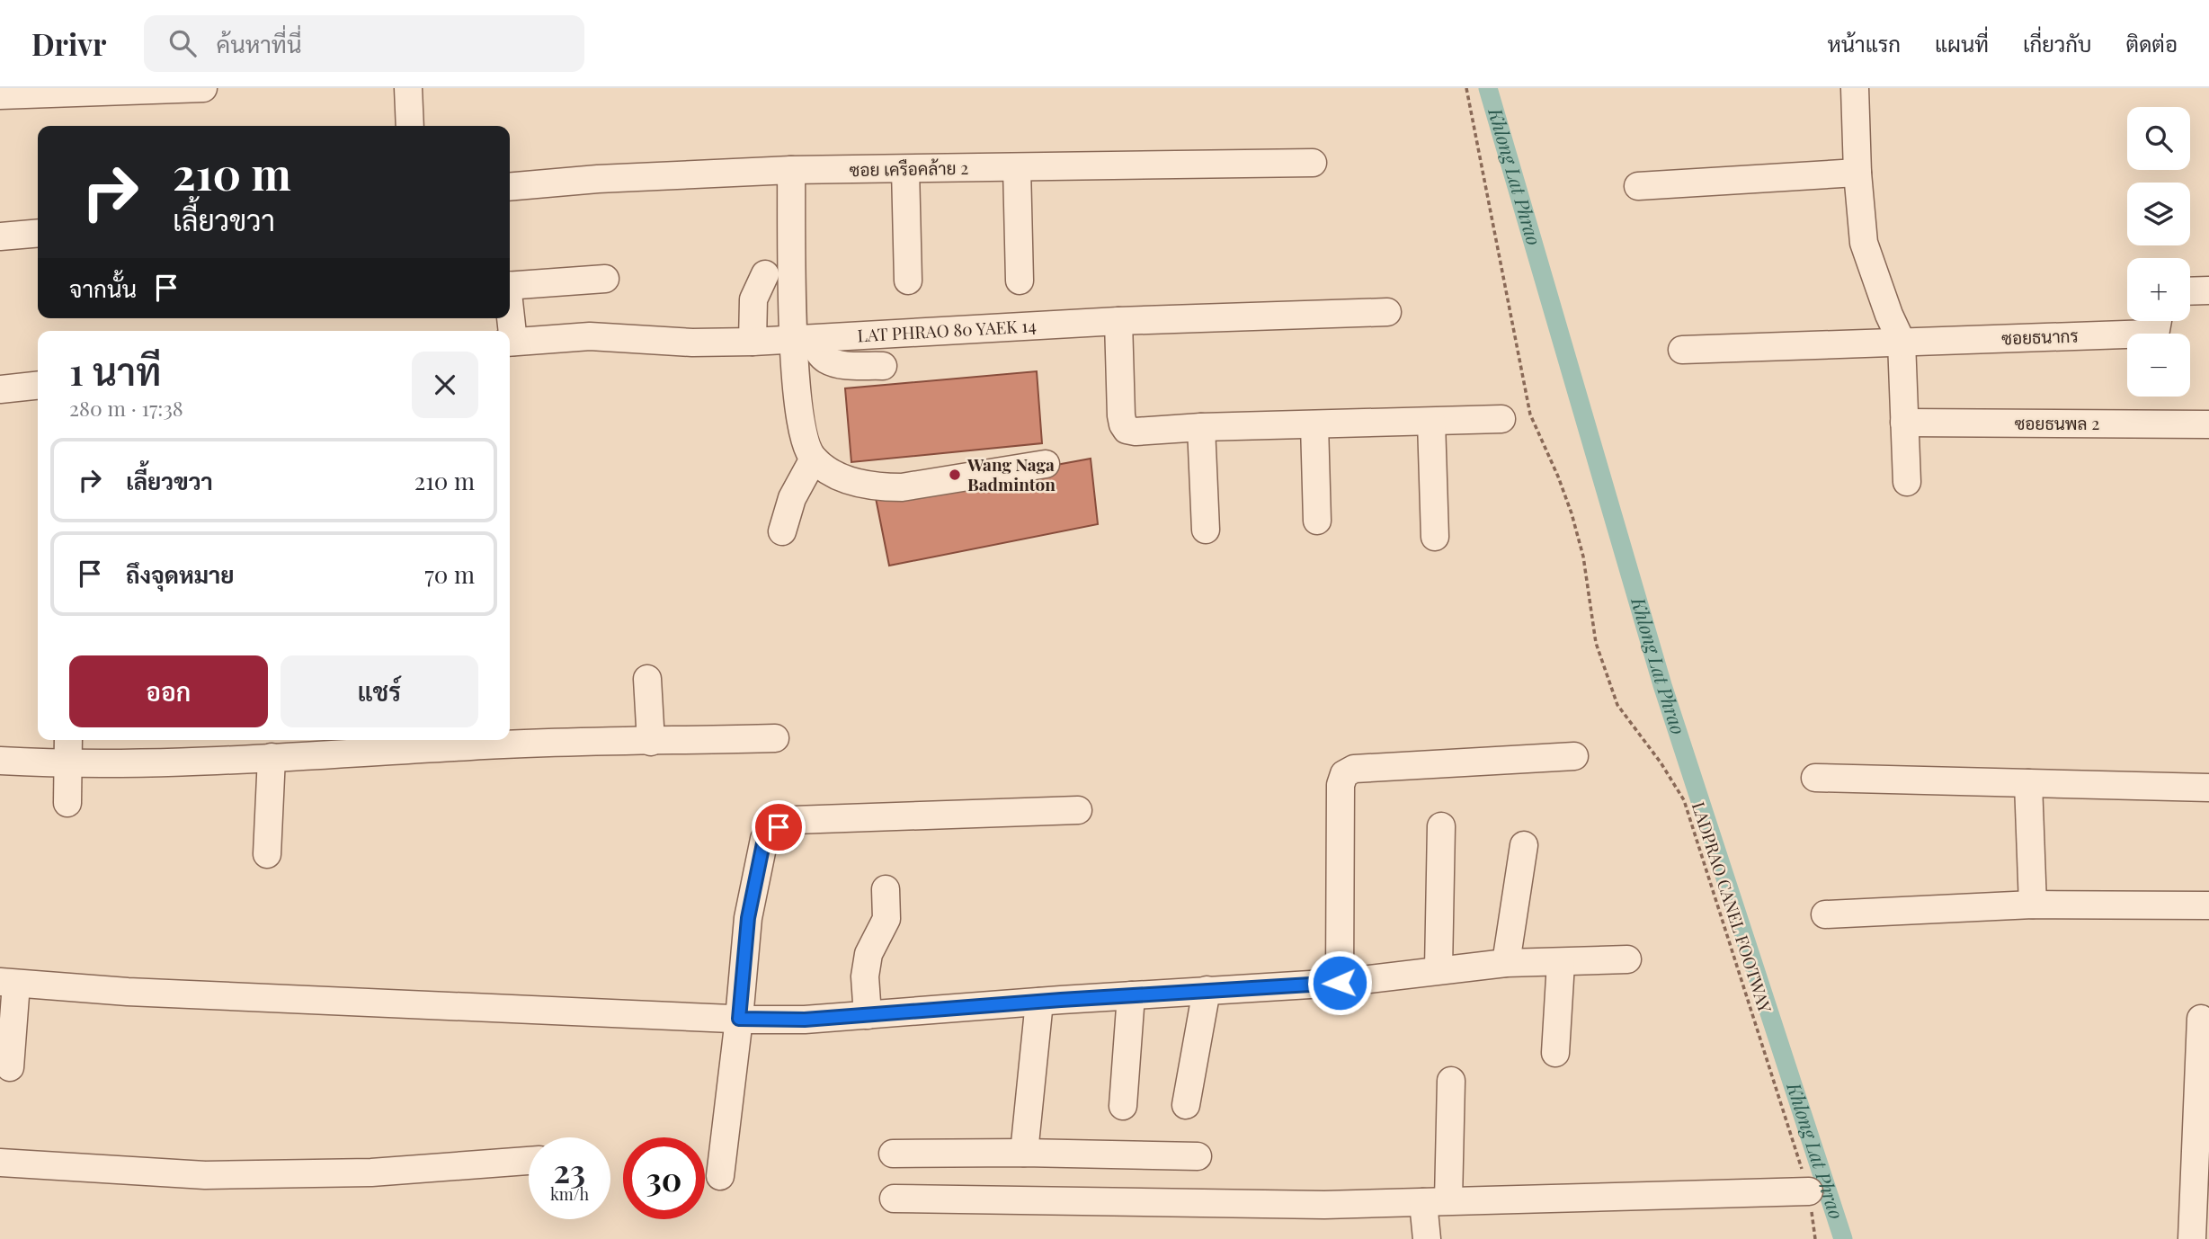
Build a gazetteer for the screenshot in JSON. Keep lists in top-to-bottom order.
{
  "streets": {
    "street": [
      "ซอย เครือคล้าย 2",
      "LAT PHRAO 80 YAEK 14",
      "ซอยธนากร",
      "ซอยธนพล 2"
    ],
    "path": ["LADPRAO CANEL FOOTWAY"]
  },
  "water": ["Khlong Lat Phrao"],
  "places": ["Wang Naga Badminton"],
  "page": {
    "header": "Drivr",
    "search": "ค้นหาที่นี่",
    "nav": [
      "หน้าแรก",
      "แผนที่",
      "เกี่ยวกับ",
      "ติดต่อ"
    ],
    "map_buttons": ["+", "−"],
    "turn": ["210 m", "เลี้ยวขวา"],
    "then": "จากนั้น",
    "heading": ["1 นาที", "280 m · 17:38"],
    "list": [
      {
        "name": "เลี้ยวขวา",
        "value": "210 m"
      },
      {
        "name": "ถึงจุดหมาย",
        "value": "70 m"
      }
    ],
    "buttons": ["ออก", "แชร์"],
    "speed": "23 km/h",
    "limit": "30"
  }
}
